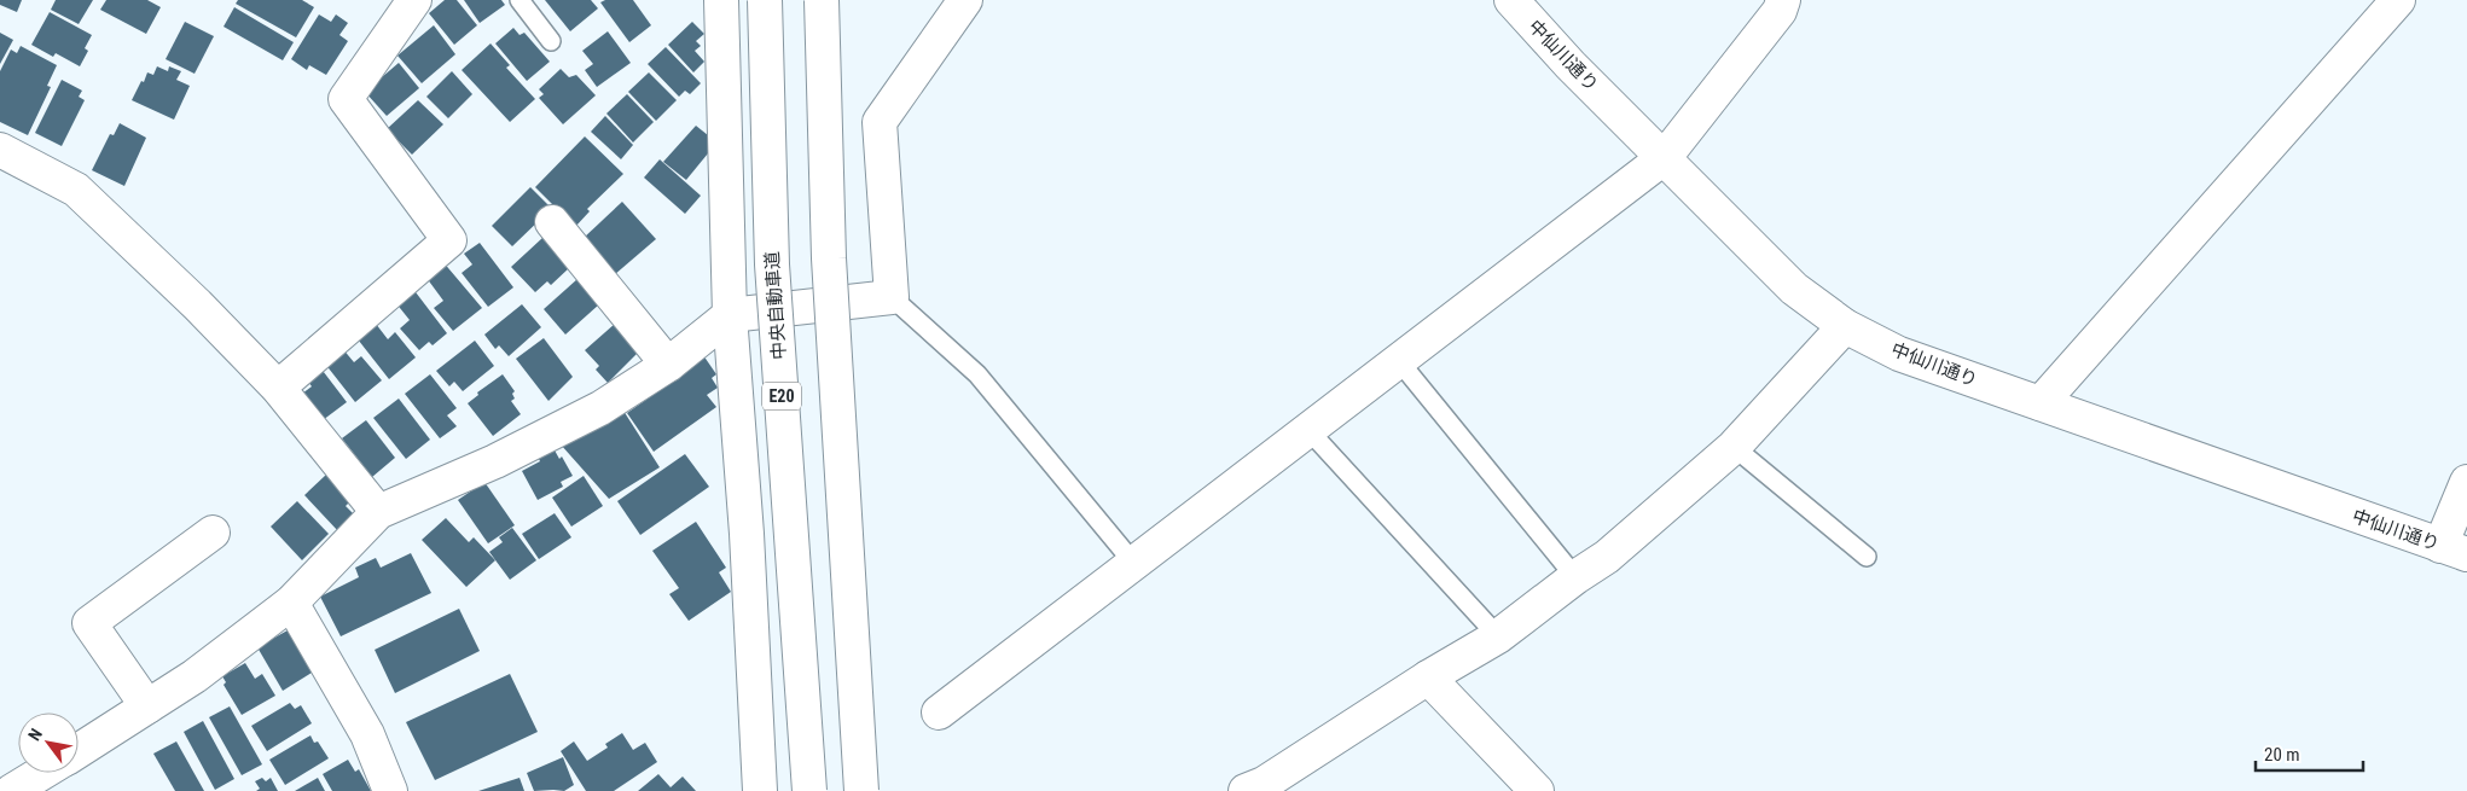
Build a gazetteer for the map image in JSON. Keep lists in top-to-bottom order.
{
  "streets": {
    "main road": ["中仙川通り", "中央自動車道", "E20"]
  },
  "scale_bar": "20 m",
  "north": "top left"
}
